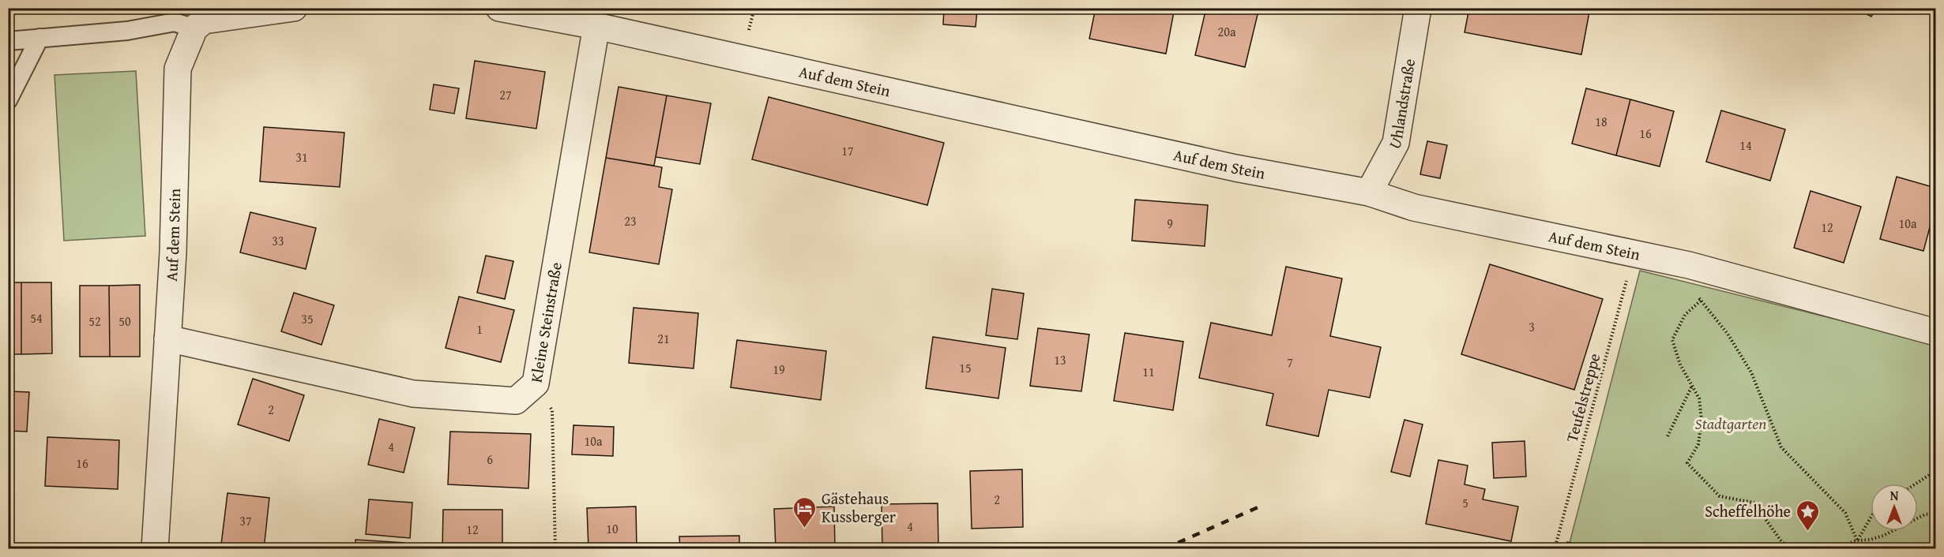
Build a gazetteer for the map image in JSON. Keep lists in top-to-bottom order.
{
  "streets": {
    "street": ["Auf dem Stein", "Uhlandstraße", "Kleine Steinstraße"],
    "path": ["Teufelstreppe"]
  },
  "crossings": [
    ["Auf dem Stein", "Uhlandstraße"],
    ["Auf dem Stein", "Kleine Steinstraße"],
    ["Auf dem Stein", "Teufelstreppe"]
  ],
  "parks": ["Stadtgarten"],
  "places": {
    "hotel": ["Gästehaus Kussberger"],
    "place": ["Scheffelhöhe"]
  },
  "house_numbers": [
    "20a",
    "27",
    "18",
    "16",
    "14",
    "17",
    "31",
    "23",
    "9",
    "10a",
    "12",
    "33",
    "54",
    "35",
    "52",
    "50",
    "3",
    "1",
    "21",
    "13",
    "7",
    "15",
    "19",
    "11",
    "2",
    "10a",
    "4",
    "6",
    "16",
    "2",
    "5",
    "37",
    "4",
    "10",
    "12"
  ],
  "north": "top"
}
